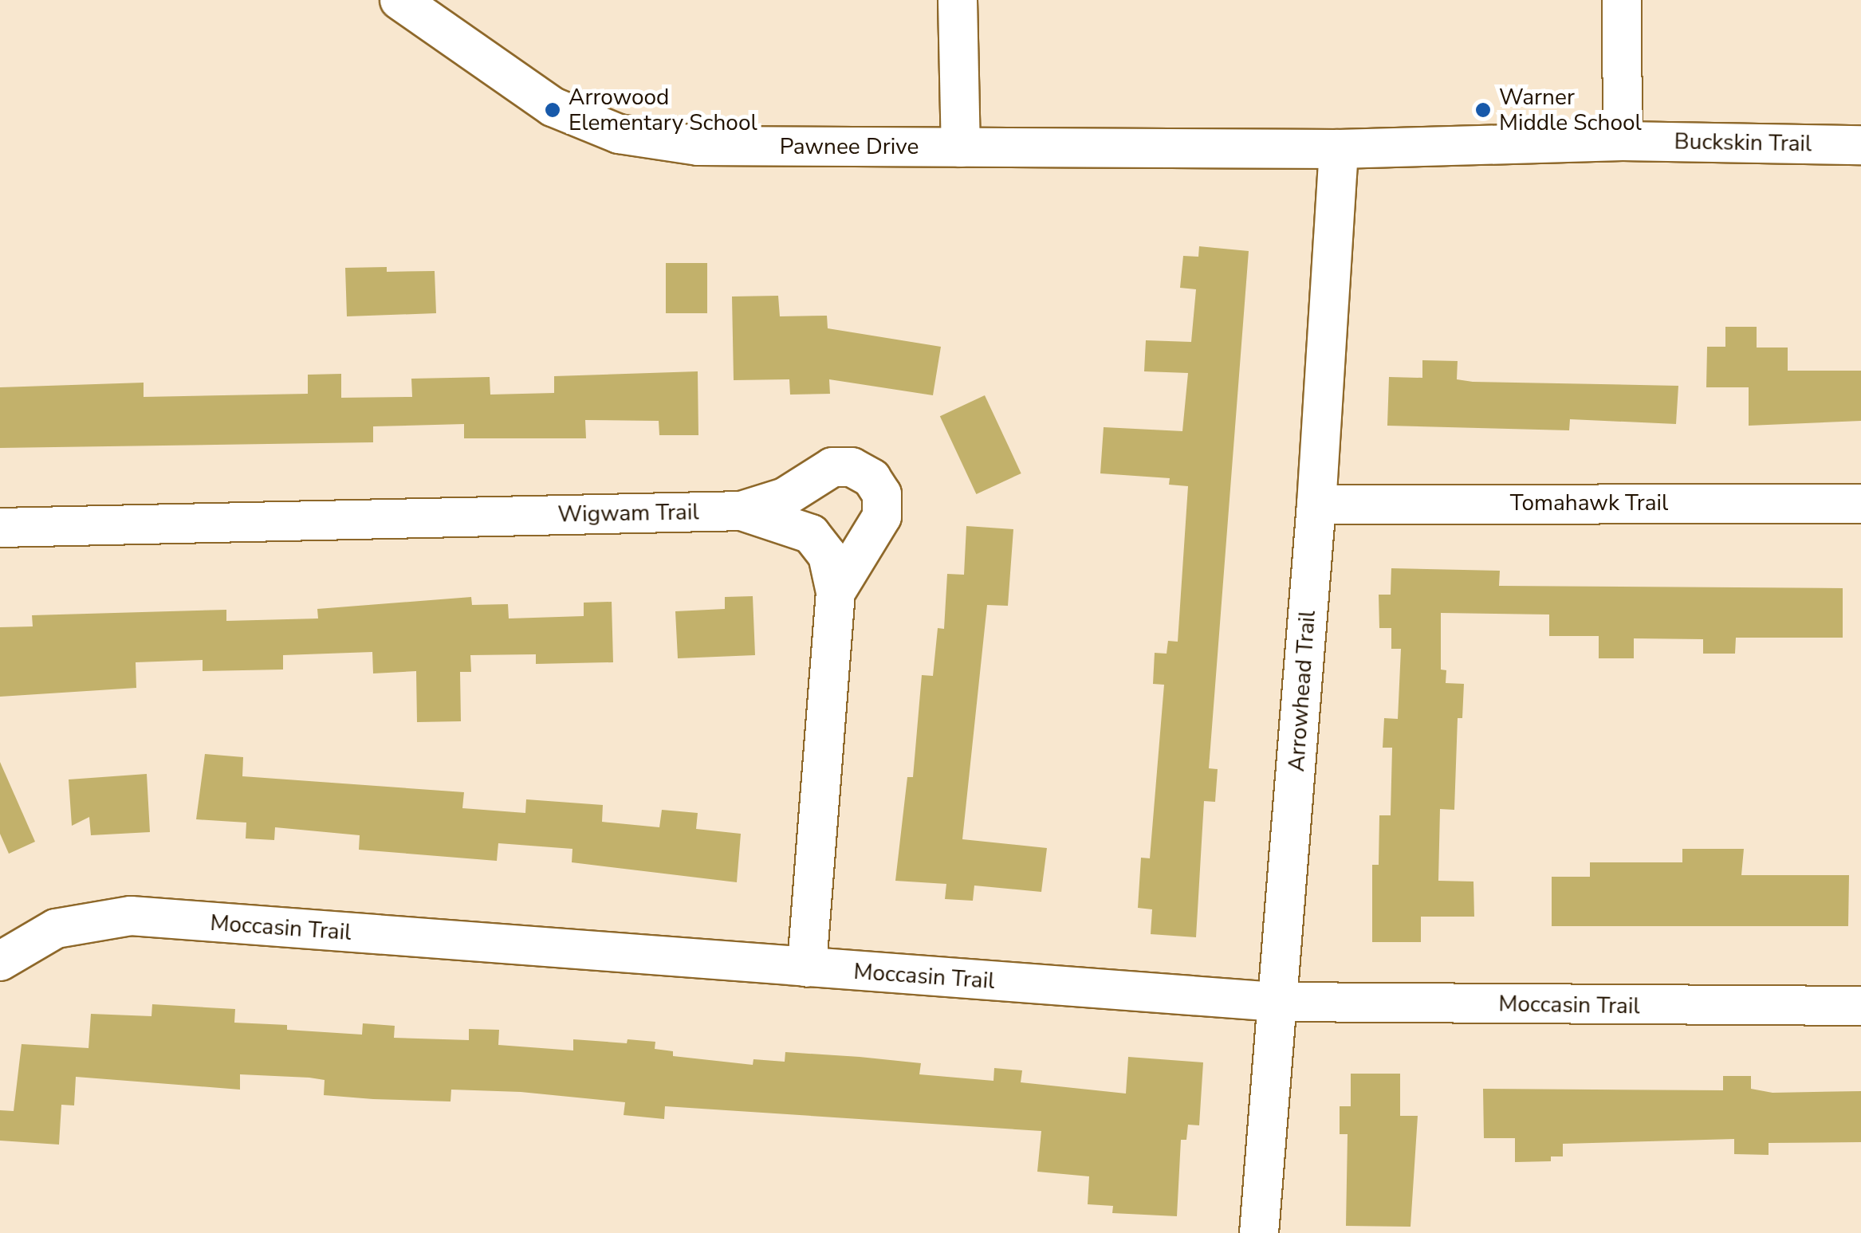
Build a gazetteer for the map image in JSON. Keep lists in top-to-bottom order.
{
  "streets": {
    "street": [
      "Buckskin Trail",
      "Pawnee Drive",
      "Tomahawk Trail",
      "Wigwam Trail",
      "Arrowhead Trail",
      "Moccasin Trail"
    ]
  },
  "crossings": [
    ["Buckskin Trail", "Pawnee Drive"],
    ["Buckskin Trail", "Arrowhead Trail"],
    ["Pawnee Drive", "Arrowhead Trail"],
    ["Tomahawk Trail", "Arrowhead Trail"],
    ["Wigwam Trail", "Moccasin Trail"],
    ["Arrowhead Trail", "Moccasin Trail"]
  ],
  "places": ["Arrowood Elementary School", "Warner Middle School"]
}
